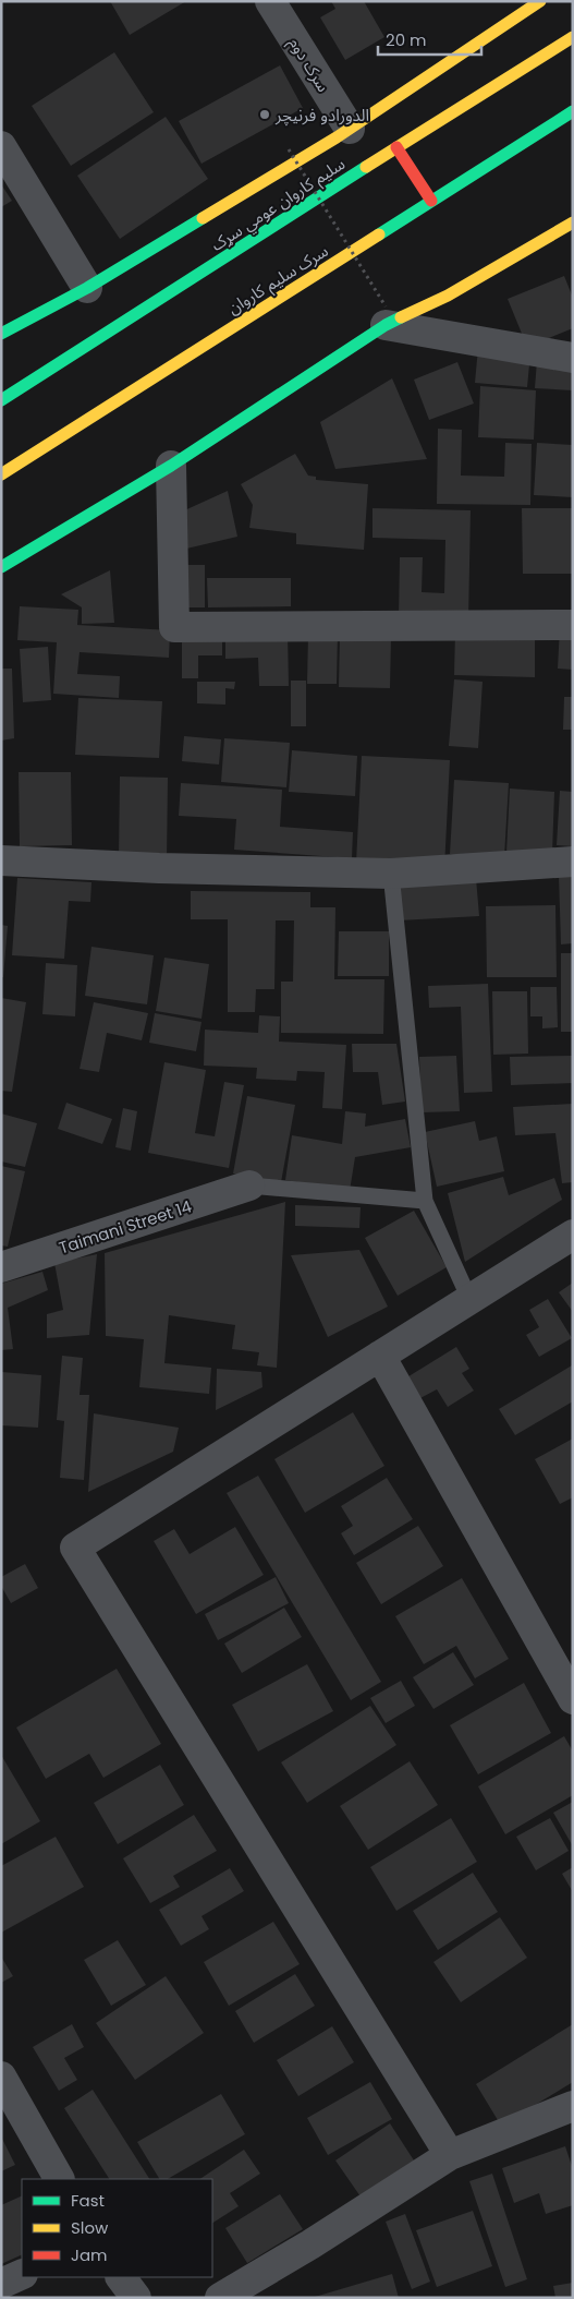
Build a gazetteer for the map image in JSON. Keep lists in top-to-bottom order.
{
  "streets": {
    "main road": ["سلیم کاروان عومي سړک", "سرک سلیم کاروان"],
    "street": ["سرک دوم", "Taimani Street 14"]
  },
  "places": ["الدورادو فرنیچر"],
  "legend": ["Fast", "Slow", "Jam"],
  "scale_bar": "20 m"
}
